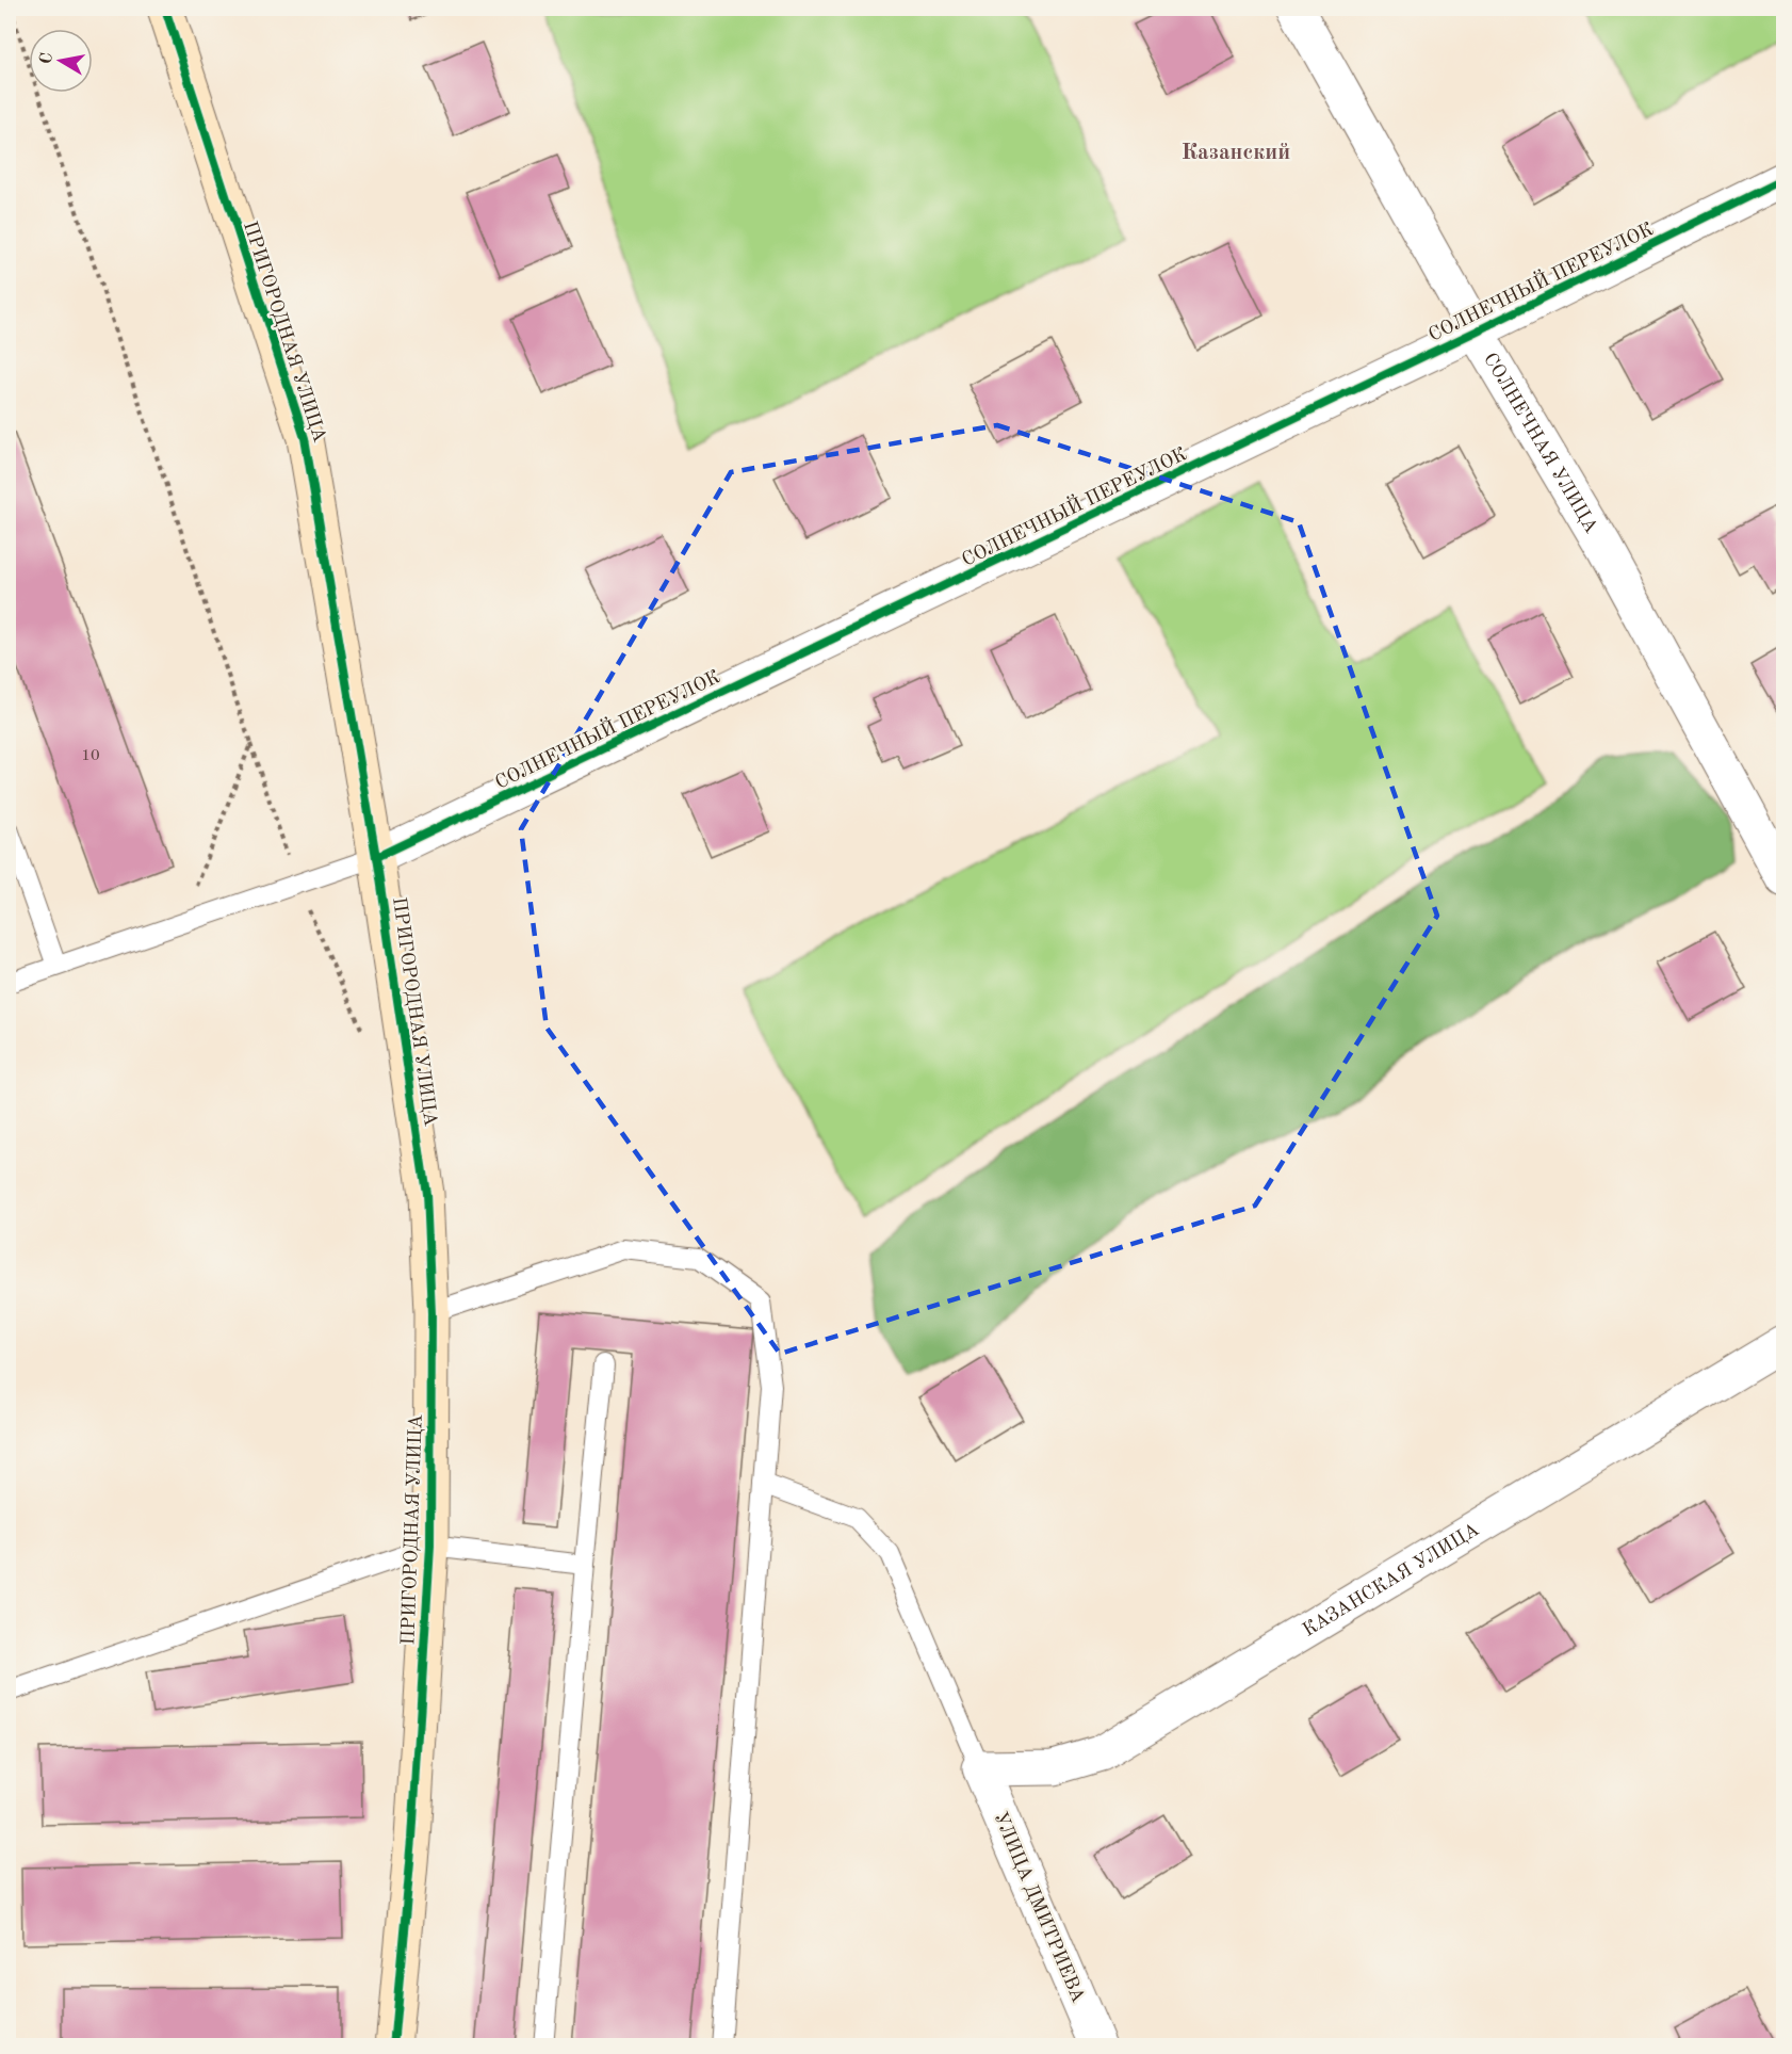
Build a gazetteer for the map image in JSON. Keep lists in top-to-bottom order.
{
  "streets": {
    "street": [
      "СОЛНЕЧНЫЙ ПЕРЕУЛОК",
      "ПРИГОРОДНАЯ УЛИЦА",
      "СОЛНЕЧНАЯ УЛИЦА",
      "КАЗАНСКАЯ УЛИЦА",
      "УЛИЦА ДМИТРИЕВА"
    ]
  },
  "crossings": [
    ["СОЛНЕЧНЫЙ ПЕРЕУЛОК", "ПРИГОРОДНАЯ УЛИЦА"],
    ["СОЛНЕЧНЫЙ ПЕРЕУЛОК", "СОЛНЕЧНАЯ УЛИЦА"],
    ["КАЗАНСКАЯ УЛИЦА", "УЛИЦА ДМИТРИЕВА"]
  ],
  "districts": ["Казанский"],
  "house_numbers": ["10"],
  "north": "left"
}
